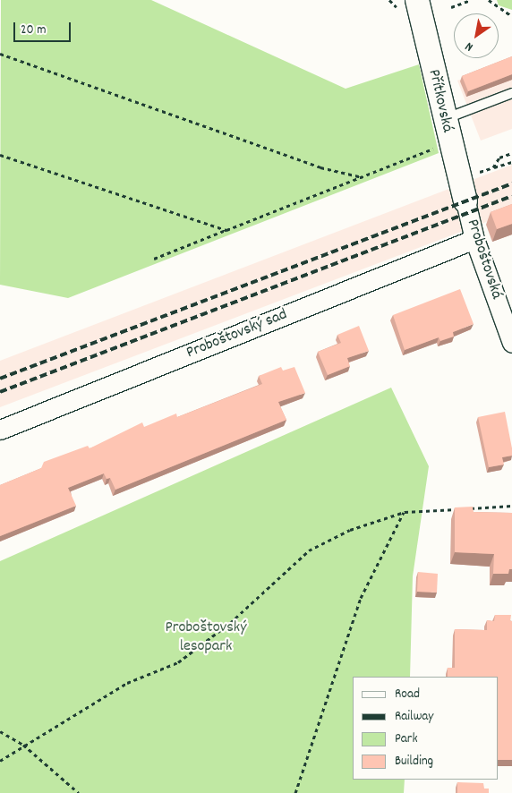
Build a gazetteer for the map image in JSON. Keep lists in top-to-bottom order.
{
  "streets": {
    "street": ["Přítkovská", "Proboštovská", "Proboštovský sad"]
  },
  "crossings": [
    ["Přítkovská", "Proboštovská"],
    ["Proboštovská", "Proboštovský sad"]
  ],
  "parks": ["Proboštovský lesopark"],
  "legend": [
    "Road",
    "Railway",
    "Park",
    "Building"
  ],
  "scale_bar": "20 m",
  "north": "bottom left"
}
